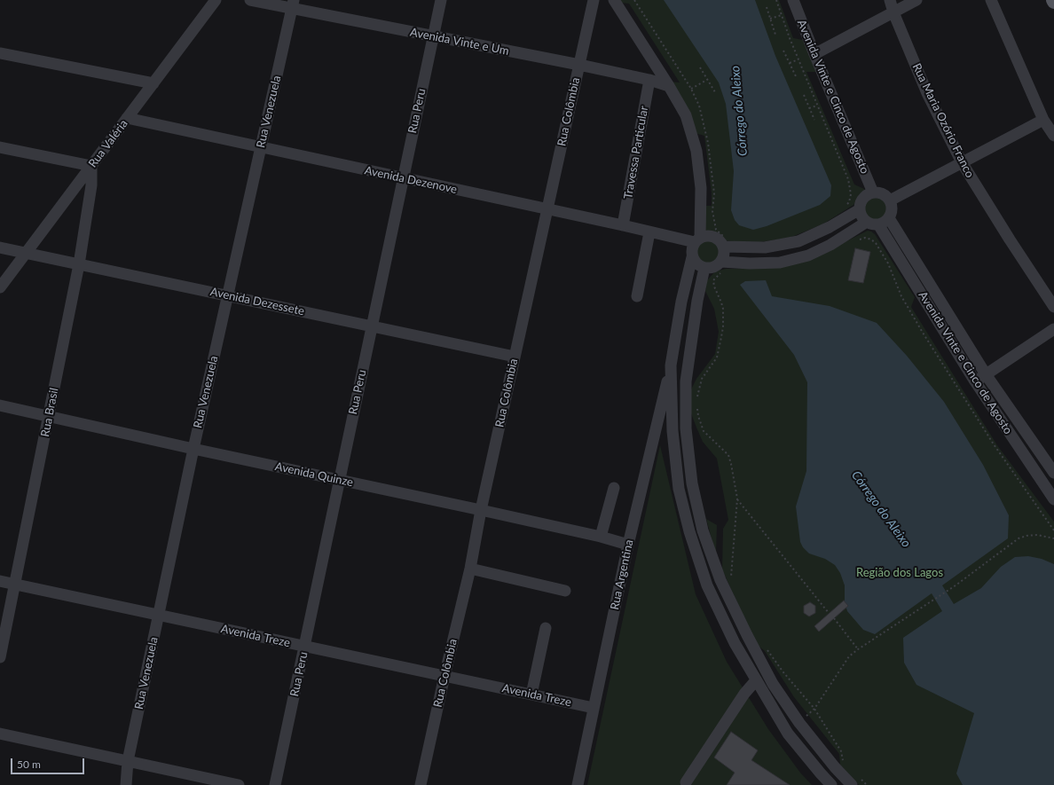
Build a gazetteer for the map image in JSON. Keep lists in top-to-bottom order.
{
  "streets": {
    "street": [
      "Avenida Vinte e Um",
      "Avenida Vinte e Cinco de Agosto",
      "Rua Peru",
      "Rua Venezuela",
      "Rua Colômbia",
      "Rua Maria Ozório Franco",
      "Rua Valéria",
      "Travessa Particular",
      "Avenida Dezenove",
      "Avenida Dezessete",
      "Rua Brasil",
      "Avenida Quinze",
      "Rua Argentina",
      "Avenida Treze"
    ]
  },
  "crossings": [
    ["Avenida Vinte e Um", "Rua Peru"],
    ["Avenida Vinte e Um", "Rua Venezuela"],
    ["Avenida Vinte e Um", "Rua Colômbia"],
    ["Avenida Vinte e Um", "Travessa Particular"],
    ["Rua Peru", "Avenida Dezenove"],
    ["Rua Peru", "Avenida Dezessete"],
    ["Rua Peru", "Avenida Quinze"],
    ["Rua Peru", "Avenida Treze"],
    ["Rua Venezuela", "Avenida Dezenove"],
    ["Rua Venezuela", "Avenida Dezessete"],
    ["Rua Venezuela", "Avenida Quinze"],
    ["Rua Venezuela", "Avenida Treze"],
    ["Rua Colômbia", "Avenida Dezenove"],
    ["Rua Colômbia", "Avenida Dezessete"],
    ["Rua Colômbia", "Avenida Quinze"],
    ["Rua Colômbia", "Avenida Treze"],
    ["Rua Valéria", "Avenida Dezenove"],
    ["Rua Valéria", "Avenida Dezessete"],
    ["Rua Valéria", "Rua Brasil"],
    ["Travessa Particular", "Avenida Dezenove"],
    ["Avenida Dezessete", "Rua Brasil"],
    ["Rua Brasil", "Avenida Quinze"],
    ["Rua Brasil", "Avenida Treze"],
    ["Avenida Quinze", "Rua Argentina"],
    ["Rua Argentina", "Avenida Treze"]
  ],
  "water": ["Córrego do Aleixo"],
  "parks": ["Região dos Lagos"],
  "scale_bar": "50 m"
}
